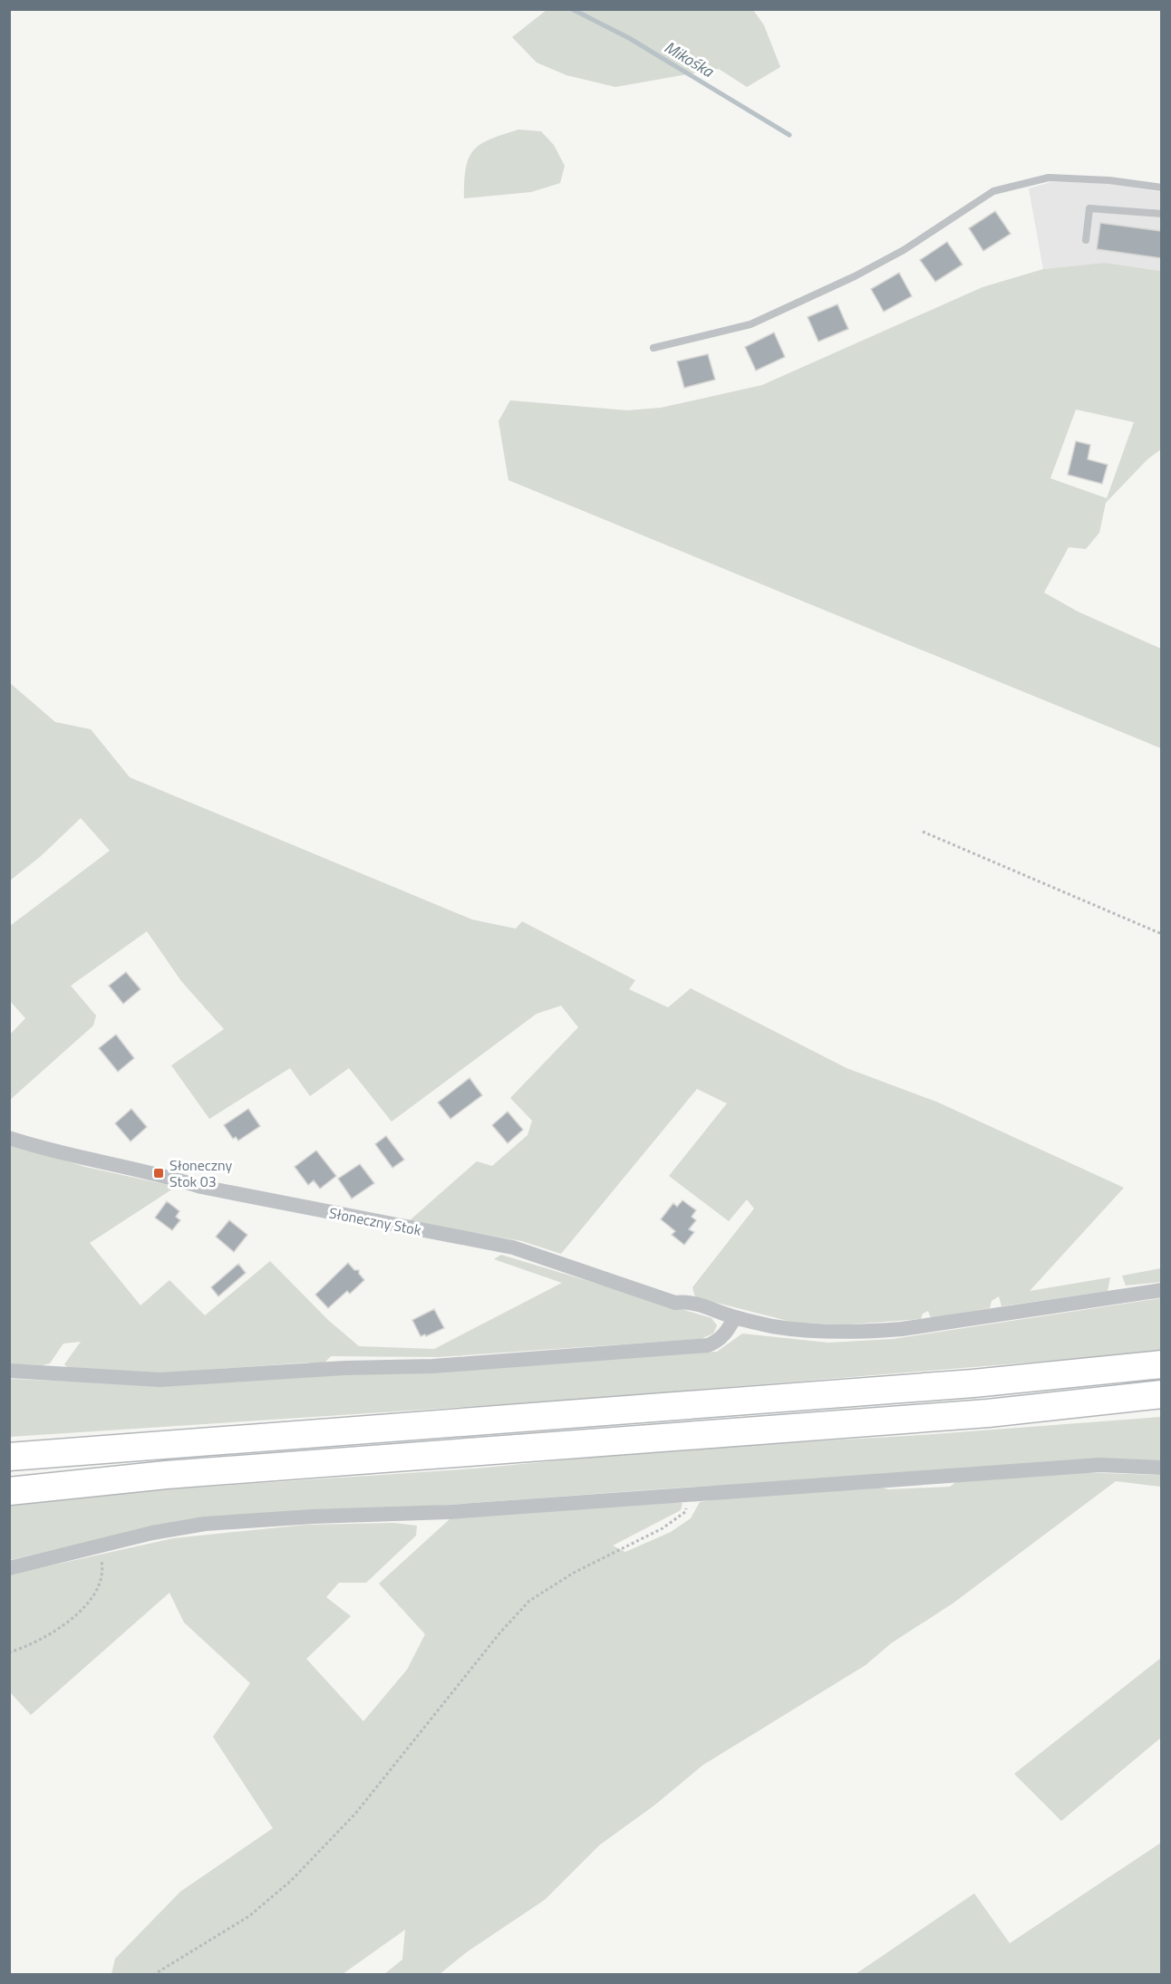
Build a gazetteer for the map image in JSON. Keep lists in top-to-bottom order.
{
  "streets": {
    "street": ["Słoneczny Stok"]
  },
  "water": ["Mikośka"],
  "places": {
    "transit": ["Słoneczny Stok 03"]
  }
}
